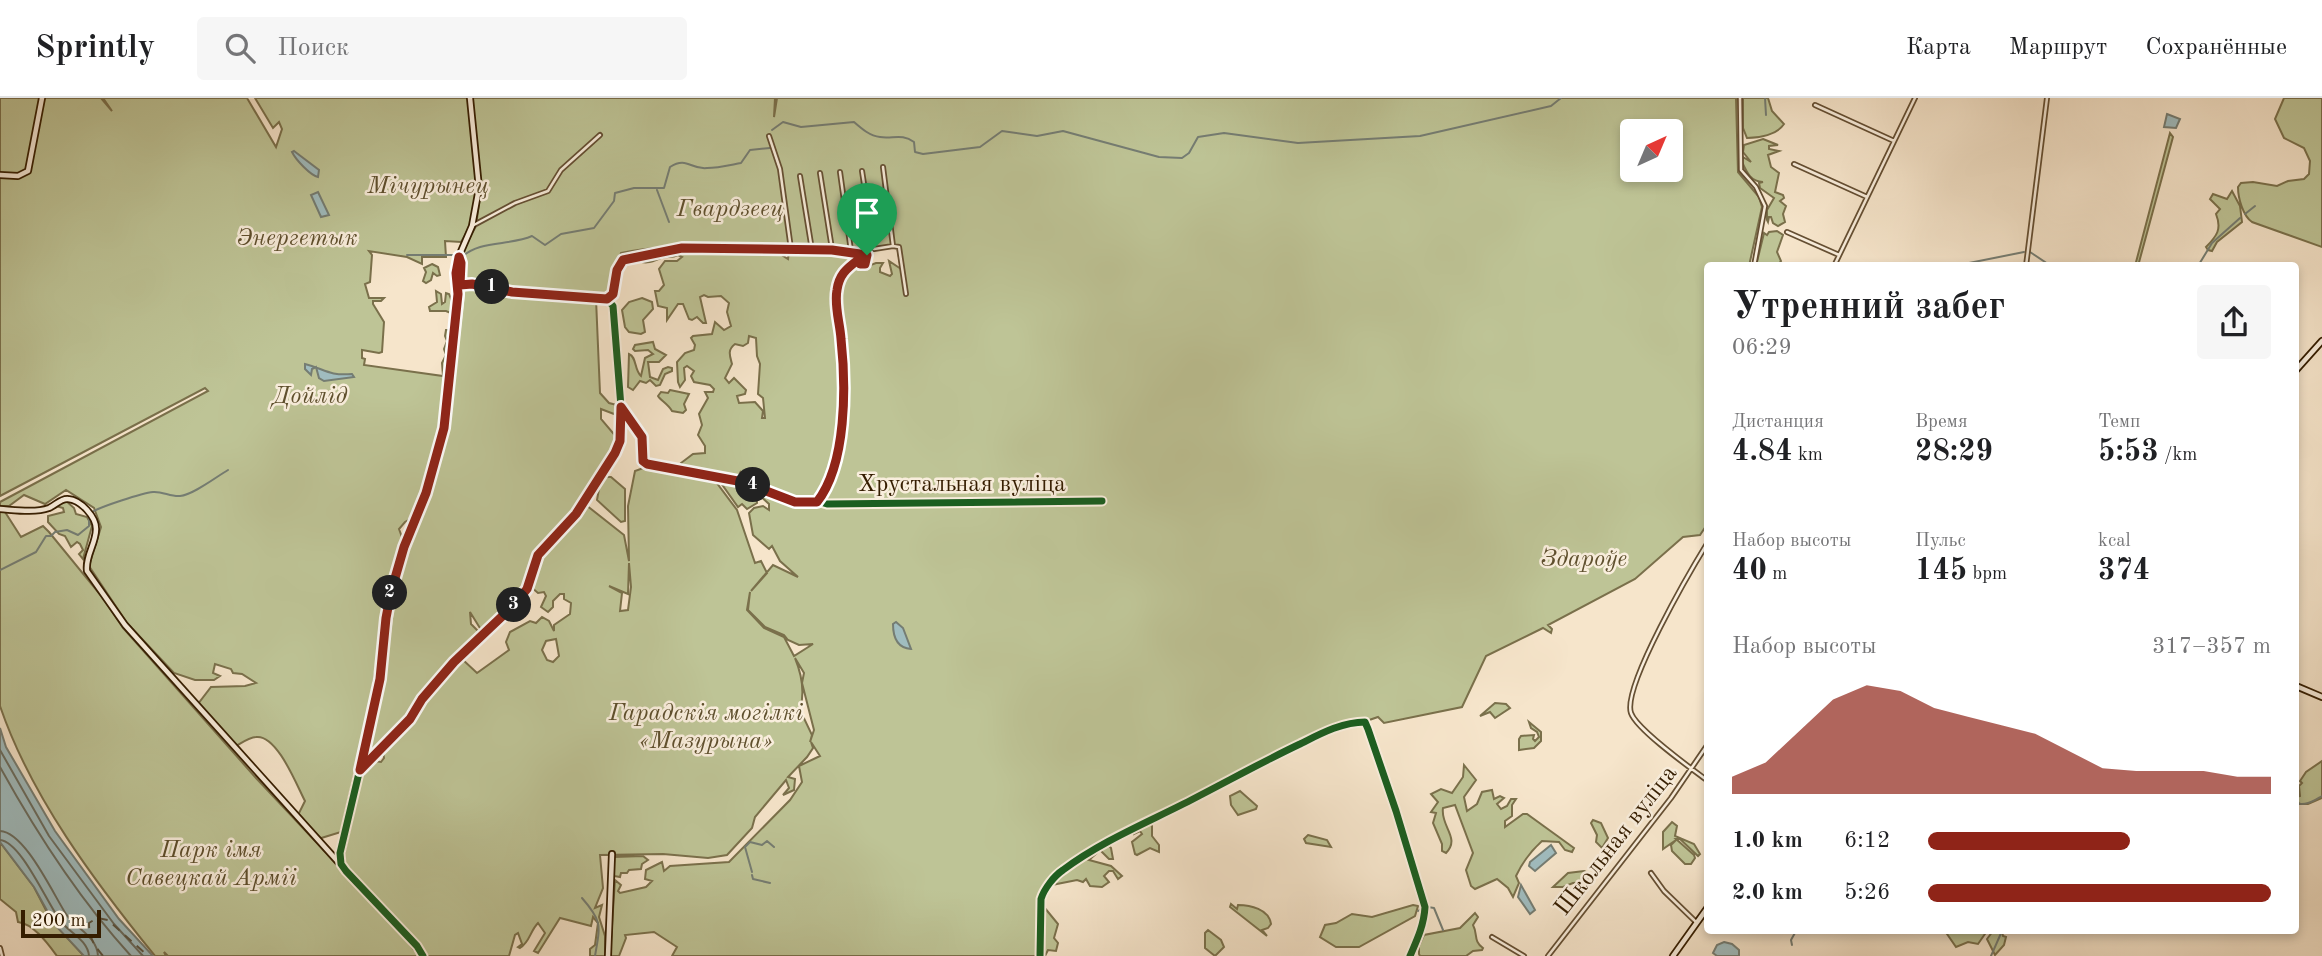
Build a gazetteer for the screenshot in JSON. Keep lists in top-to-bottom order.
{
  "streets": {
    "street": ["Хрустальная вуліца", "Школьная вуліца"]
  },
  "parks": [
    "Мічурынец",
    "Гвардзеец",
    "Энергетык",
    "Дойлід",
    "Здароўе",
    "Гарадскія могілкі «Мазурына»",
    "Парк імя Савецкай Арміі"
  ],
  "scale_bar": "200 m",
  "north": "top right",
  "page": {
    "header": "Sprintly",
    "search": "Поиск",
    "nav": ["Карта", "Маршрут", "Сохранённые"],
    "heading": ["Утренний забег", "06:29"],
    "pins": [
      "1",
      "4",
      "2",
      "3"
    ],
    "stats": [
      ["Дистанция", "4.84 km"],
      ["Время", "28:29"],
      ["Темп", "5:53 /km"],
      ["Набор высоты", "40 m"],
      ["Пульс", "145 bpm"],
      ["kcal", "374"]
    ],
    "chart": ["Набор высоты", "317–357 m"],
    "list": [
      {
        "name": "1.0 km",
        "note": "6:12"
      },
      {
        "name": "2.0 km",
        "note": "5:26"
      }
    ],
    "scale": "200 m"
  }
}
